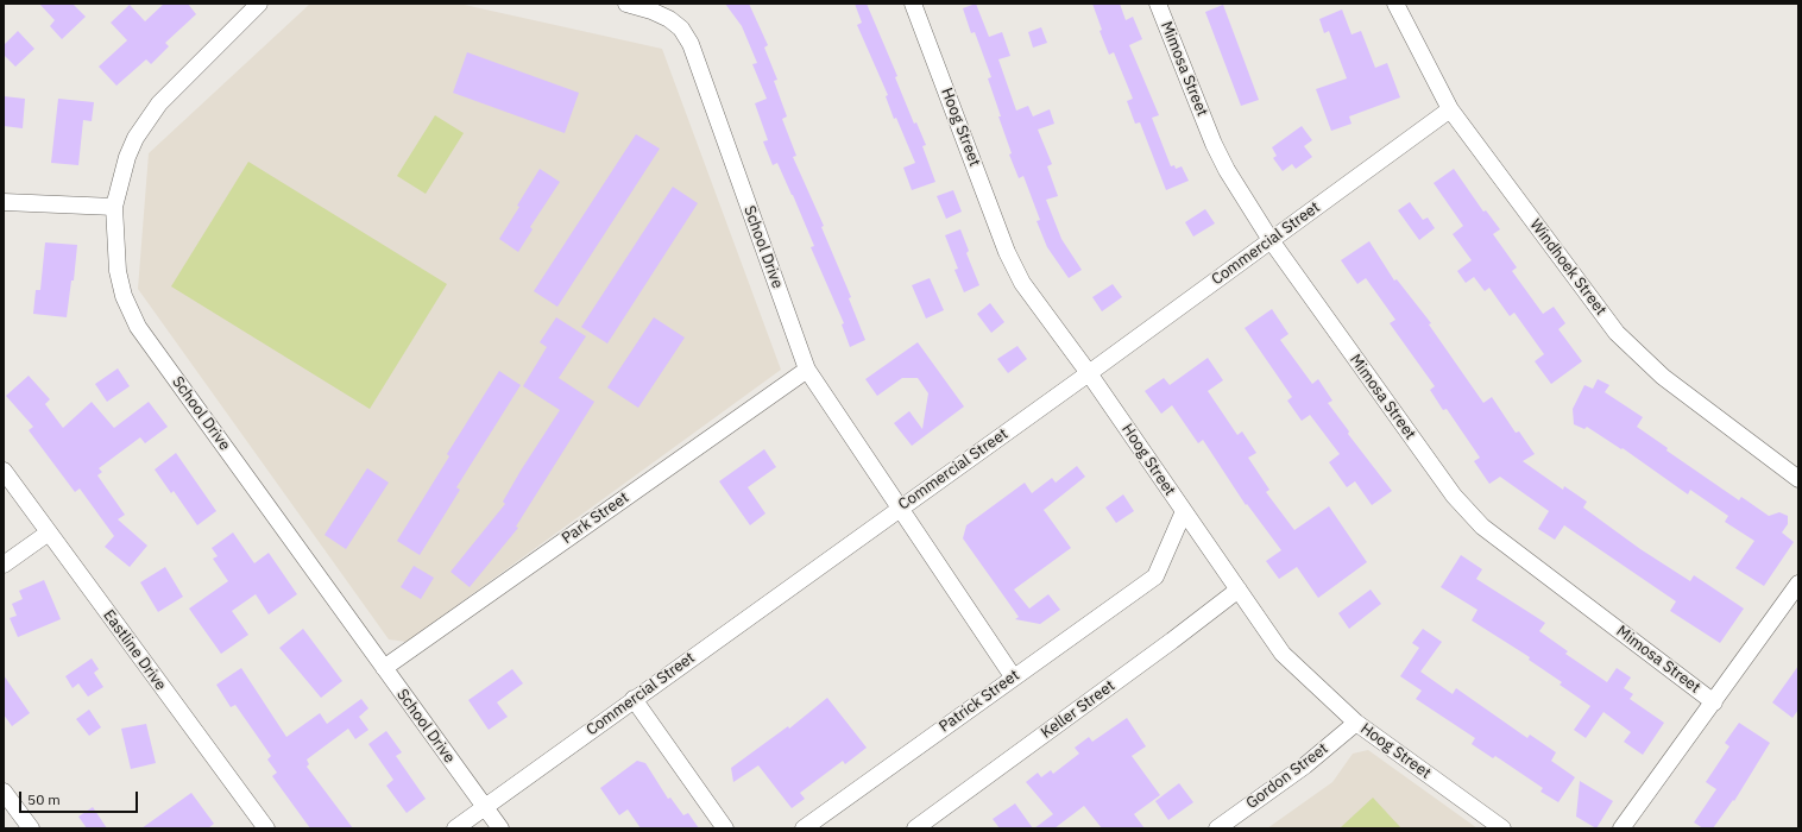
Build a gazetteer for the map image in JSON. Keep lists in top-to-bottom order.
{
  "streets": {
    "street": [
      "Mimosa Street",
      "Hoog Street",
      "Commercial Street",
      "School Drive",
      "Windhoek Street",
      "Park Street",
      "Eastline Drive",
      "Patrick Street",
      "Keller Street",
      "Gordon Street"
    ]
  },
  "crossings": [
    ["Mimosa Street", "Commercial Street"],
    ["Hoog Street", "Commercial Street"],
    ["Hoog Street", "Patrick Street"],
    ["Hoog Street", "Keller Street"],
    ["Hoog Street", "Gordon Street"],
    ["Commercial Street", "School Drive"],
    ["Commercial Street", "Windhoek Street"],
    ["School Drive", "Park Street"],
    ["School Drive", "Patrick Street"]
  ],
  "scale_bar": "50 m"
}
